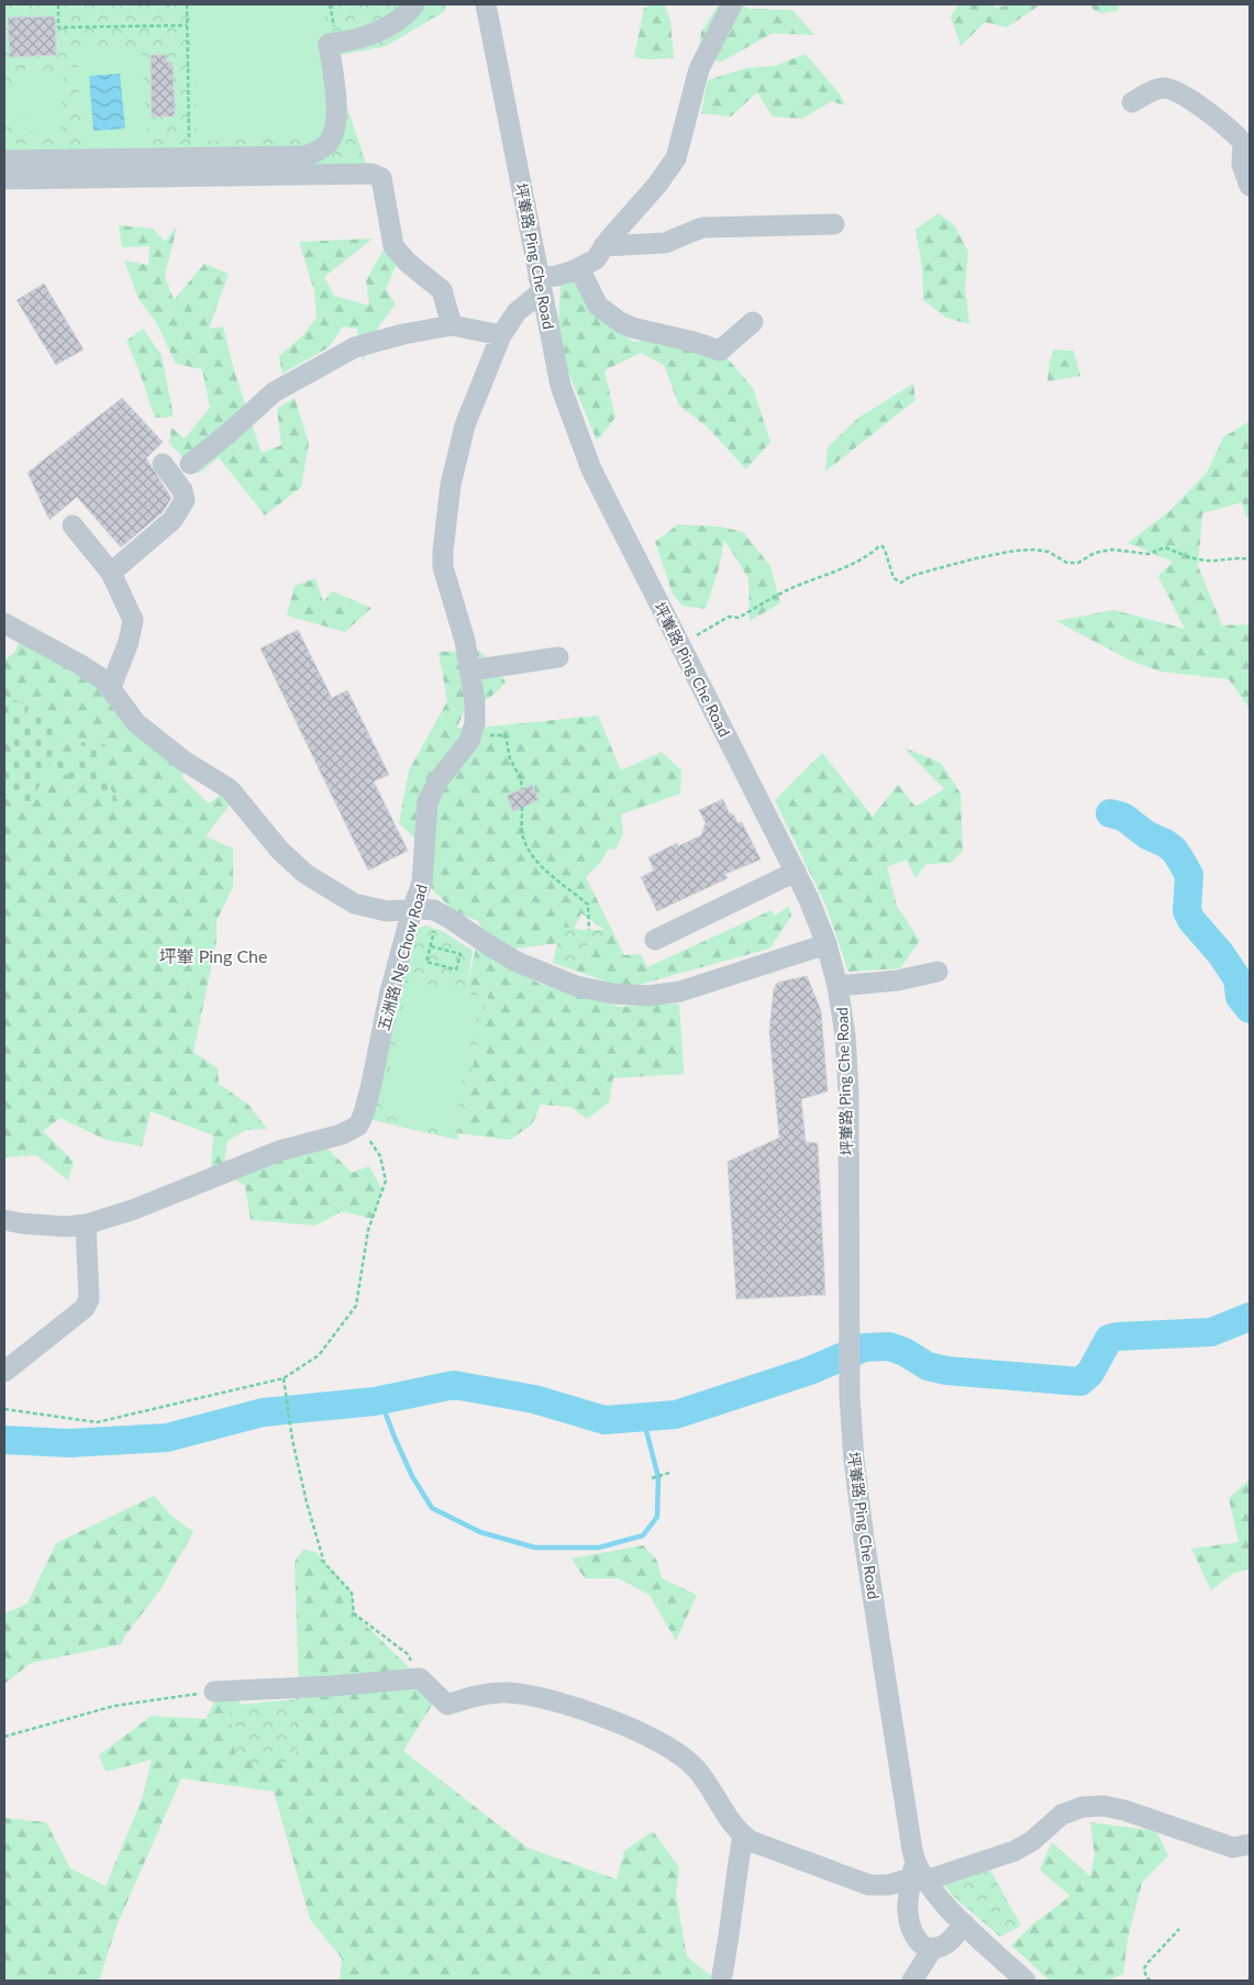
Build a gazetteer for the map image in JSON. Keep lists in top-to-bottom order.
{
  "streets": {
    "street": ["坪輋路 Ping Che Road", "五洲路 Ng Chow Road"]
  },
  "crossings": [
    ["坪輋路 Ping Che Road", "五洲路 Ng Chow Road"]
  ],
  "districts": ["坪輋 Ping Che"]
}
